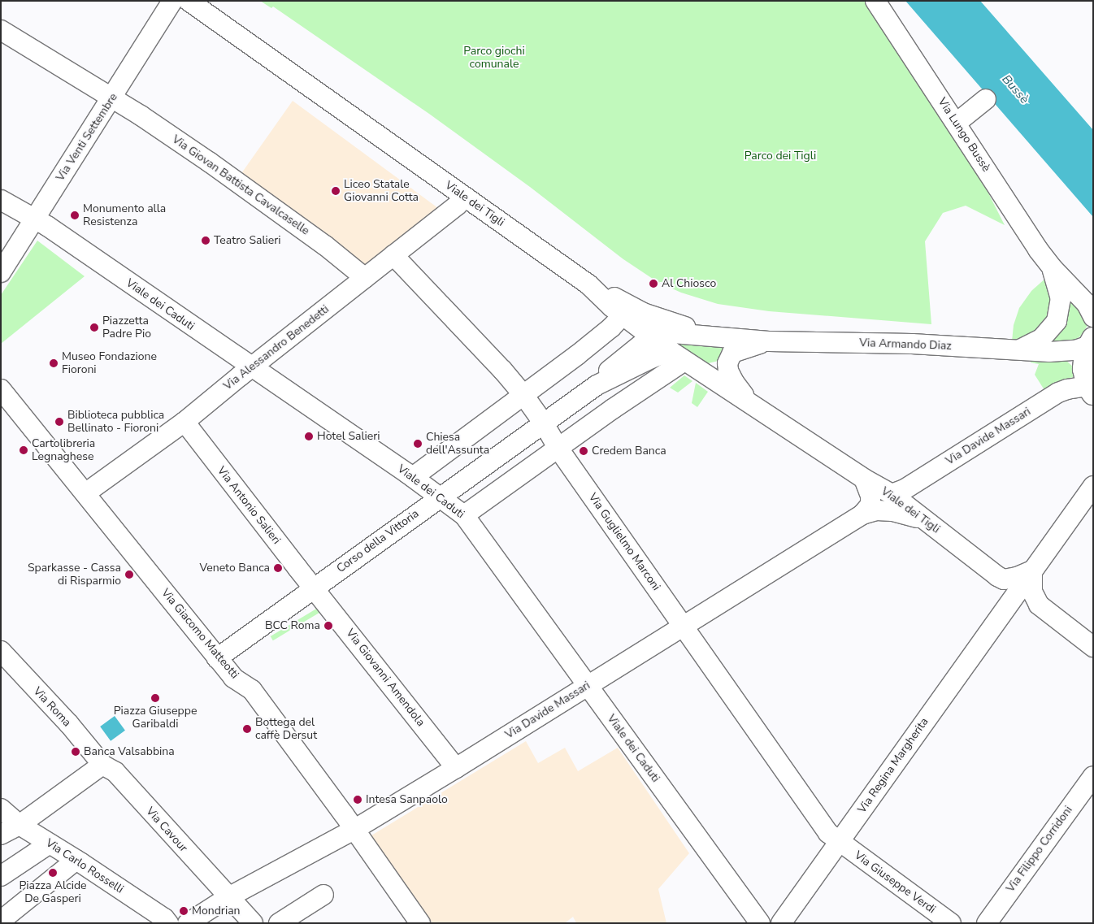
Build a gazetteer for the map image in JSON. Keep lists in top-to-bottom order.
{
  "streets": {
    "street": [
      "Via Lungo Bussè",
      "Via Venti Settembre",
      "Via Giovan Battista Cavalcaselle",
      "Viale dei Tigli",
      "Viale dei Caduti",
      "Via Armando Diaz",
      "Via Alessandro Benedetti",
      "Via Davide Massari",
      "Via Antonio Salieri",
      "Corso della Vittoria",
      "Via Guglielmo Marconi",
      "Via Giacomo Matteotti",
      "Via Giovanni Amendola",
      "Via Roma",
      "Via Regina Margherita",
      "Via Cavour",
      "Via Filippo Corridoni",
      "Via Carlo Rosselli",
      "Via Giuseppe Verdi"
    ]
  },
  "crossings": [
    ["Via Venti Settembre", "Via Giovan Battista Cavalcaselle"],
    ["Via Venti Settembre", "Viale dei Caduti"],
    ["Via Giovan Battista Cavalcaselle", "Via Alessandro Benedetti"],
    ["Viale dei Tigli", "Via Armando Diaz"],
    ["Viale dei Tigli", "Via Alessandro Benedetti"],
    ["Viale dei Tigli", "Via Davide Massari"],
    ["Viale dei Tigli", "Corso della Vittoria"],
    ["Viale dei Tigli", "Via Regina Margherita"],
    ["Viale dei Caduti", "Via Alessandro Benedetti"],
    ["Viale dei Caduti", "Via Davide Massari"],
    ["Viale dei Caduti", "Corso della Vittoria"],
    ["Via Armando Diaz", "Corso della Vittoria"],
    ["Via Alessandro Benedetti", "Via Antonio Salieri"],
    ["Via Alessandro Benedetti", "Via Guglielmo Marconi"],
    ["Via Alessandro Benedetti", "Via Giacomo Matteotti"],
    ["Via Davide Massari", "Via Guglielmo Marconi"],
    ["Via Davide Massari", "Via Giacomo Matteotti"],
    ["Via Davide Massari", "Via Giovanni Amendola"],
    ["Via Davide Massari", "Via Cavour"],
    ["Via Antonio Salieri", "Corso della Vittoria"],
    ["Via Antonio Salieri", "Via Giovanni Amendola"],
    ["Corso della Vittoria", "Via Guglielmo Marconi"],
    ["Corso della Vittoria", "Via Giacomo Matteotti"],
    ["Corso della Vittoria", "Via Giovanni Amendola"],
    ["Via Guglielmo Marconi", "Via Regina Margherita"],
    ["Via Guglielmo Marconi", "Via Giuseppe Verdi"],
    ["Via Roma", "Via Cavour"],
    ["Via Regina Margherita", "Via Giuseppe Verdi"]
  ],
  "water": ["Bussè"],
  "parks": ["Parco giochi comunale", "Parco dei Tigli"],
  "places": [
    "Liceo Statale Giovanni Cotta",
    "Monumento alla Resistenza",
    "Teatro Salieri",
    "Al Chiosco",
    "Piazzetta Padre Pio",
    "Museo Fondazione Fioroni",
    "Biblioteca pubblica Bellinato - Fioroni",
    "Hotel Salieri",
    "Chiesa dell'Assunta",
    "Cartolibreria Legnaghese",
    "Credem Banca",
    "Veneto Banca",
    "Sparkasse - Cassa di Risparmio",
    "BCC Roma",
    "Piazza Giuseppe Garibaldi",
    "Bottega del caffè Dersut",
    "Banca Valsabbina",
    "Intesa Sanpaolo",
    "Piazza Alcide De Gasperi",
    "Mondrian"
  ]
}
